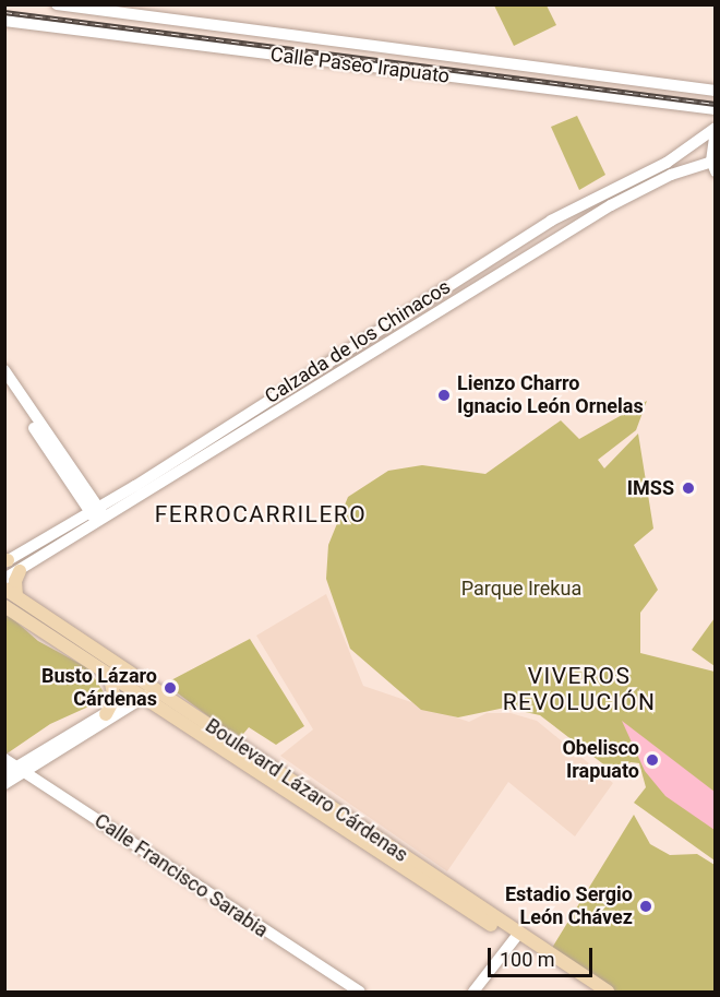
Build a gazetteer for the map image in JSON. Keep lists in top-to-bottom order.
{
  "streets": {
    "main road": [
      "Calle Paseo Irapuato",
      "Calzada de los Chinacos",
      "Boulevard Lázaro Cárdenas",
      "Calle Francisco Sarabia"
    ]
  },
  "districts": ["FERROCARRILERO", "VIVEROS REVOLUCIÓN"],
  "parks": ["Parque Irekua"],
  "places": [
    "Lienzo Charro Ignacio León Ornelas",
    "IMSS",
    "Busto Lázaro Cárdenas",
    "Obelisco Irapuato",
    "Estadio Sergio León Chávez"
  ],
  "scale_bar": "100 m"
}
